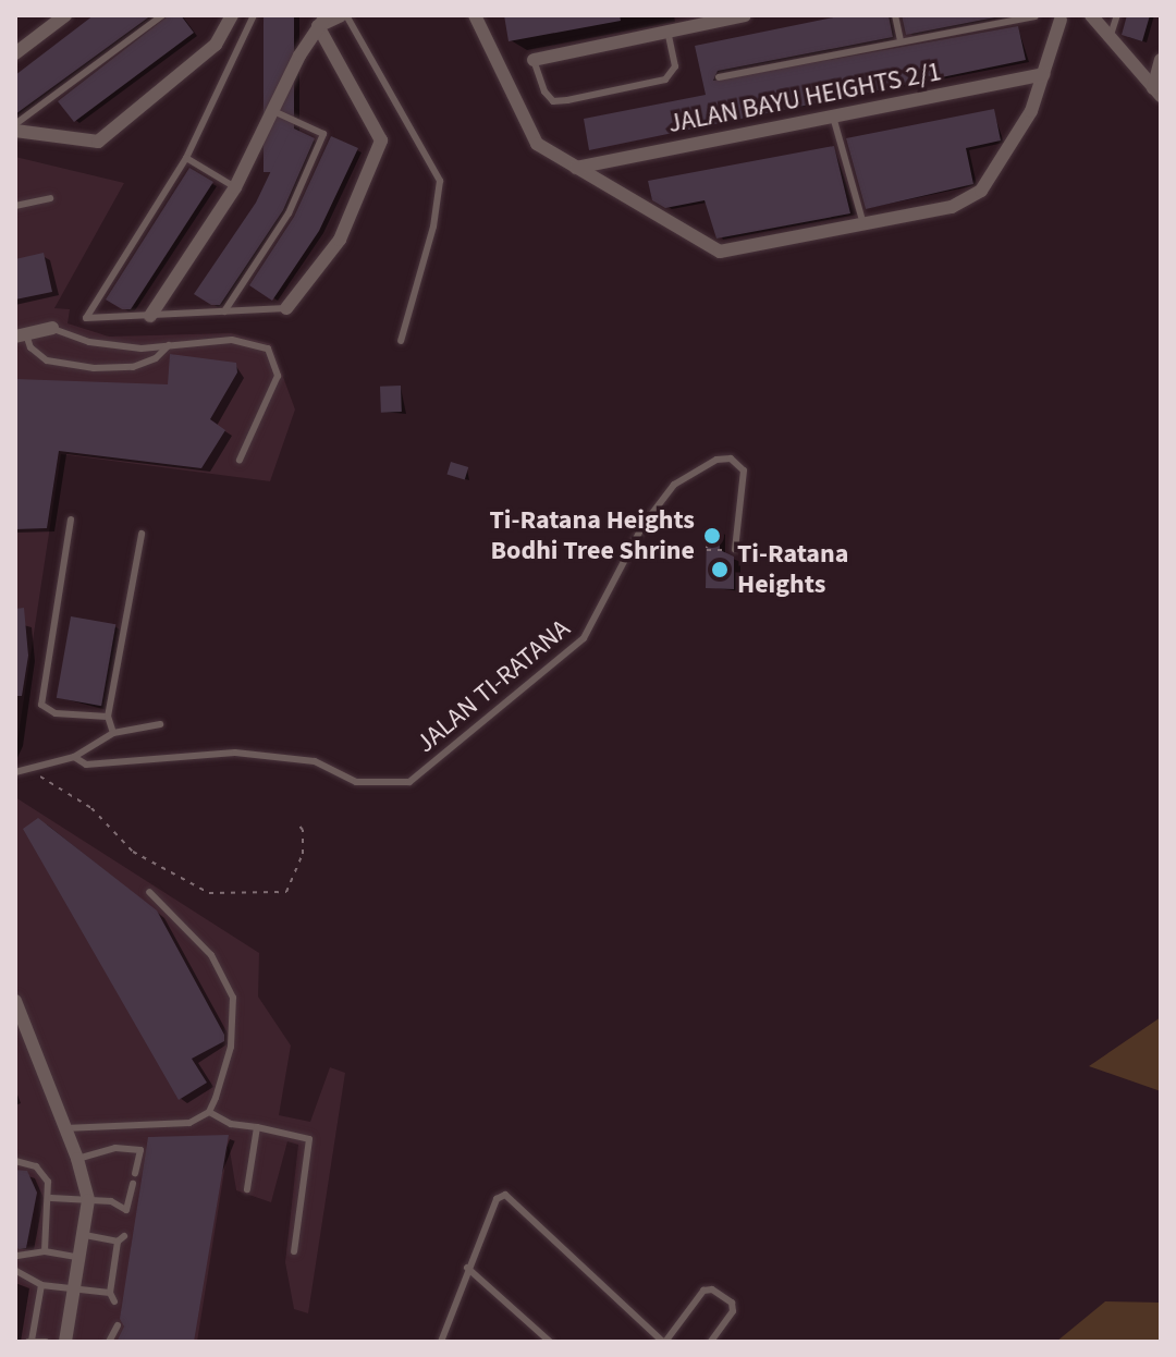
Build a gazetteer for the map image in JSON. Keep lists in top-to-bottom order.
{
  "streets": {
    "street": ["JALAN BAYU HEIGHTS 2/1"],
    "lane": ["JALAN TI-RATANA"]
  },
  "places": ["Ti-Ratana Heights Bodhi Tree Shrine", "Ti-Ratana Heights"]
}
